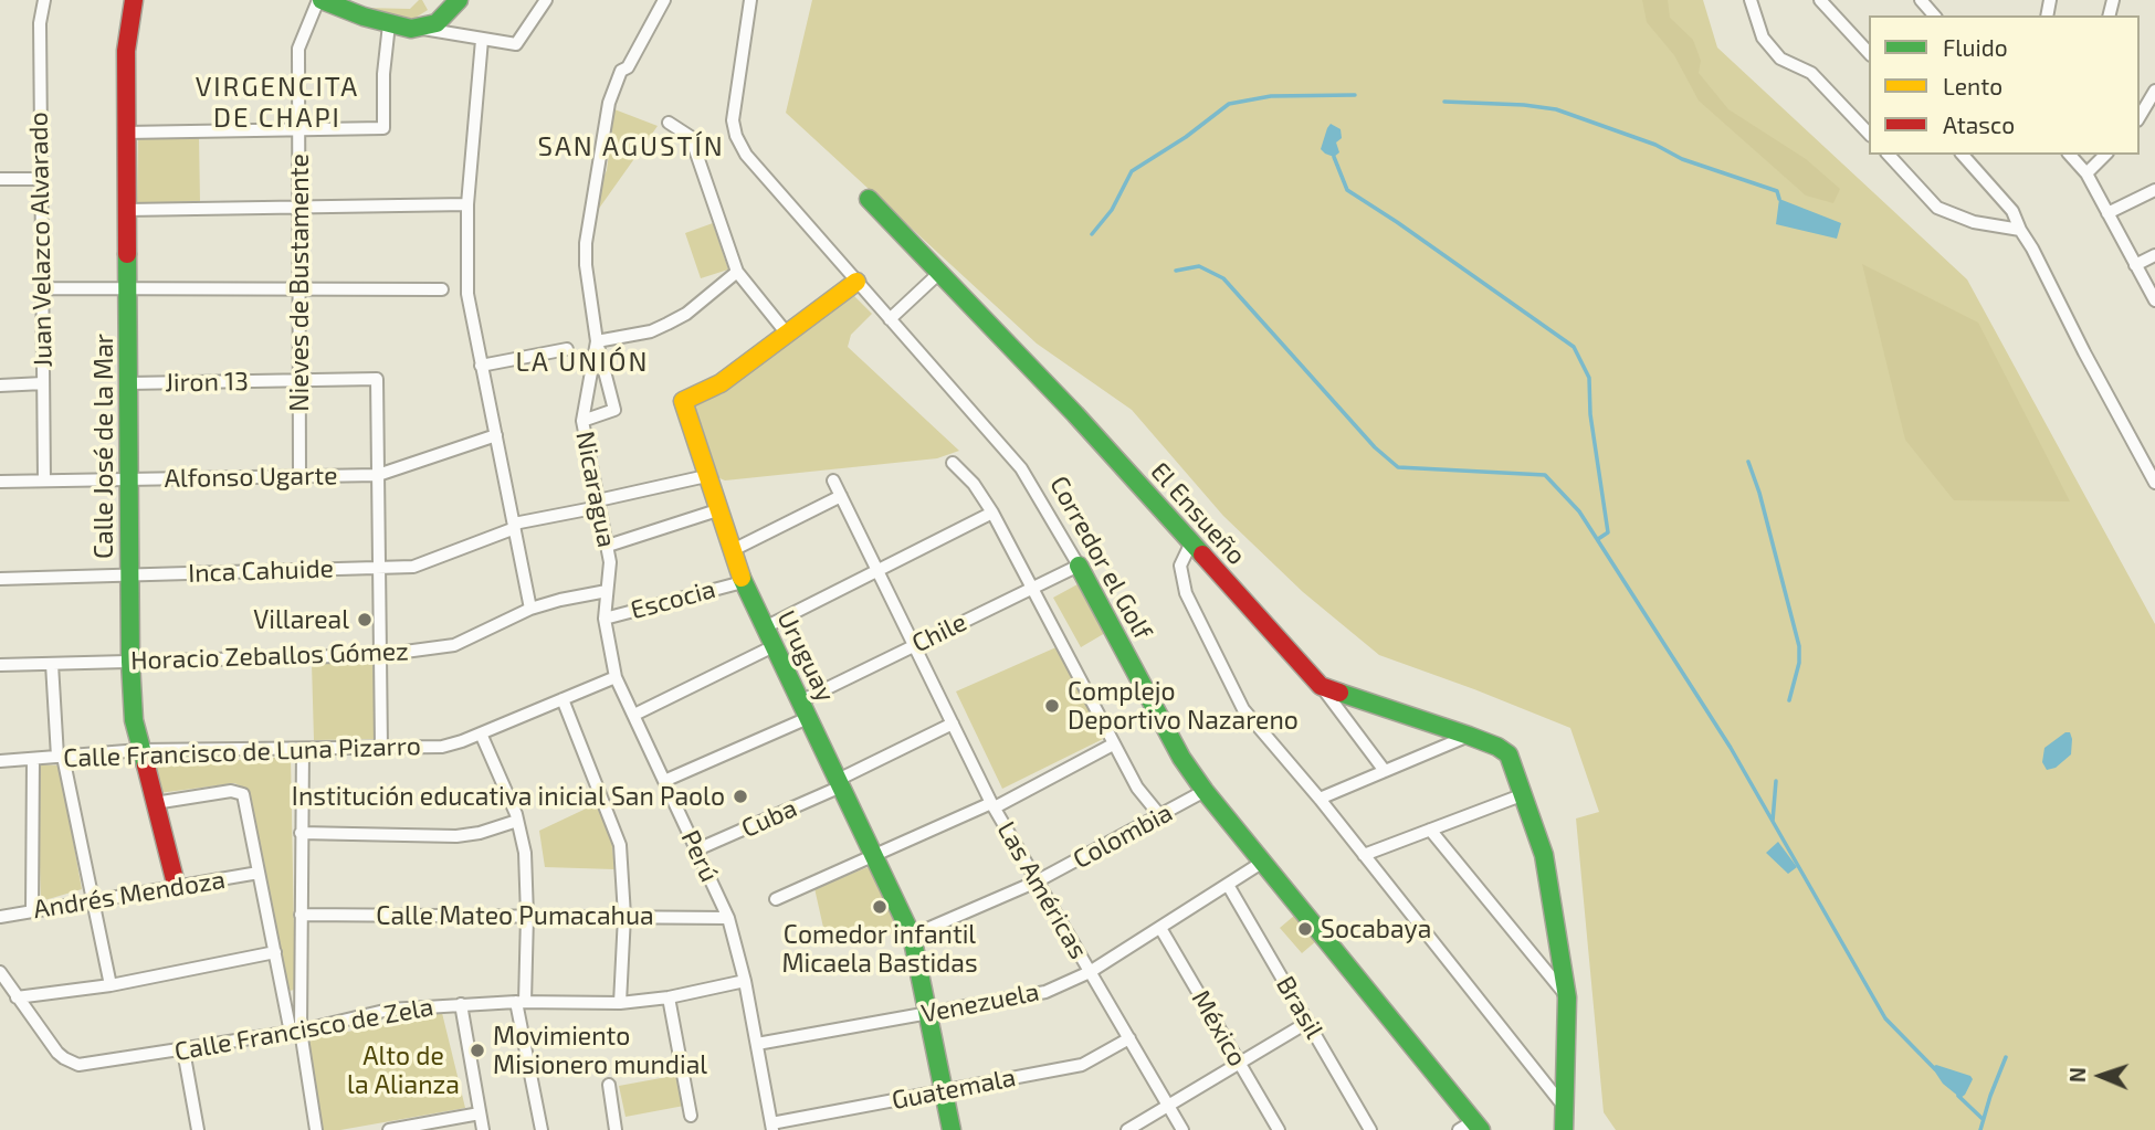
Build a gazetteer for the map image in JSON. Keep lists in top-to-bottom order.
{
  "streets": {
    "street": [
      "Juan Velazco Alvarado",
      "Nieves de Bustamente",
      "Jiron 13",
      "Calle José de la Mar",
      "Alfonso Ugarte",
      "Nicaragua",
      "El Ensueño",
      "Corredor el Golf",
      "Inca Cahuide",
      "Escocia",
      "Chile",
      "Horacio Zeballos Gómez",
      "Uruguay",
      "Calle Francisco de Luna Pizarro",
      "Cuba",
      "Colombia",
      "Perú",
      "Las Américas",
      "Andrés Mendoza",
      "Calle Mateo Pumacahua",
      "Venezuela",
      "Brasil",
      "México",
      "Calle Francisco de Zela",
      "Guatemala"
    ]
  },
  "crossings": [
    ["Juan Velazco Alvarado", "Alfonso Ugarte"],
    ["Nieves de Bustamente", "Jiron 13"],
    ["Nieves de Bustamente", "Alfonso Ugarte"],
    ["Jiron 13", "Calle José de la Mar"],
    ["Jiron 13", "Alfonso Ugarte"],
    ["Calle José de la Mar", "Alfonso Ugarte"],
    ["Calle José de la Mar", "Inca Cahuide"],
    ["Calle José de la Mar", "Horacio Zeballos Gómez"],
    ["Calle José de la Mar", "Calle Francisco de Luna Pizarro"],
    ["Calle José de la Mar", "Andrés Mendoza"],
    ["Nicaragua", "Inca Cahuide"],
    ["Nicaragua", "Horacio Zeballos Gómez"],
    ["Nicaragua", "Perú"],
    ["Corredor el Golf", "Chile"],
    ["Corredor el Golf", "Uruguay"],
    ["Corredor el Golf", "Colombia"],
    ["Corredor el Golf", "Venezuela"],
    ["Inca Cahuide", "Uruguay"],
    ["Escocia", "Uruguay"],
    ["Escocia", "Perú"],
    ["Chile", "Uruguay"],
    ["Chile", "Las Américas"],
    ["Horacio Zeballos Gómez", "Perú"],
    ["Uruguay", "Cuba"],
    ["Uruguay", "Colombia"],
    ["Uruguay", "Venezuela"],
    ["Uruguay", "Guatemala"],
    ["Calle Francisco de Luna Pizarro", "Perú"],
    ["Cuba", "Perú"],
    ["Cuba", "Las Américas"],
    ["Colombia", "Las Américas"],
    ["Perú", "Calle Mateo Pumacahua"],
    ["Perú", "Venezuela"],
    ["Perú", "Calle Francisco de Zela"],
    ["Perú", "Guatemala"],
    ["Las Américas", "Venezuela"],
    ["Las Américas", "Guatemala"],
    ["Venezuela", "Brasil"],
    ["Venezuela", "México"]
  ],
  "districts": ["VIRGENCITA DE CHAPI", "SAN AGUSTÍN", "LA UNIÓN"],
  "parks": ["Alto de la Alianza"],
  "places": [
    "Villareal",
    "Complejo Deportivo Nazareno",
    "Institución educativa inicial San Paolo",
    "Comedor infantil Micaela Bastidas",
    "Socabaya",
    "Movimiento Misionero mundial"
  ],
  "legend": ["Fluido", "Lento", "Atasco"],
  "north": "left"
}
